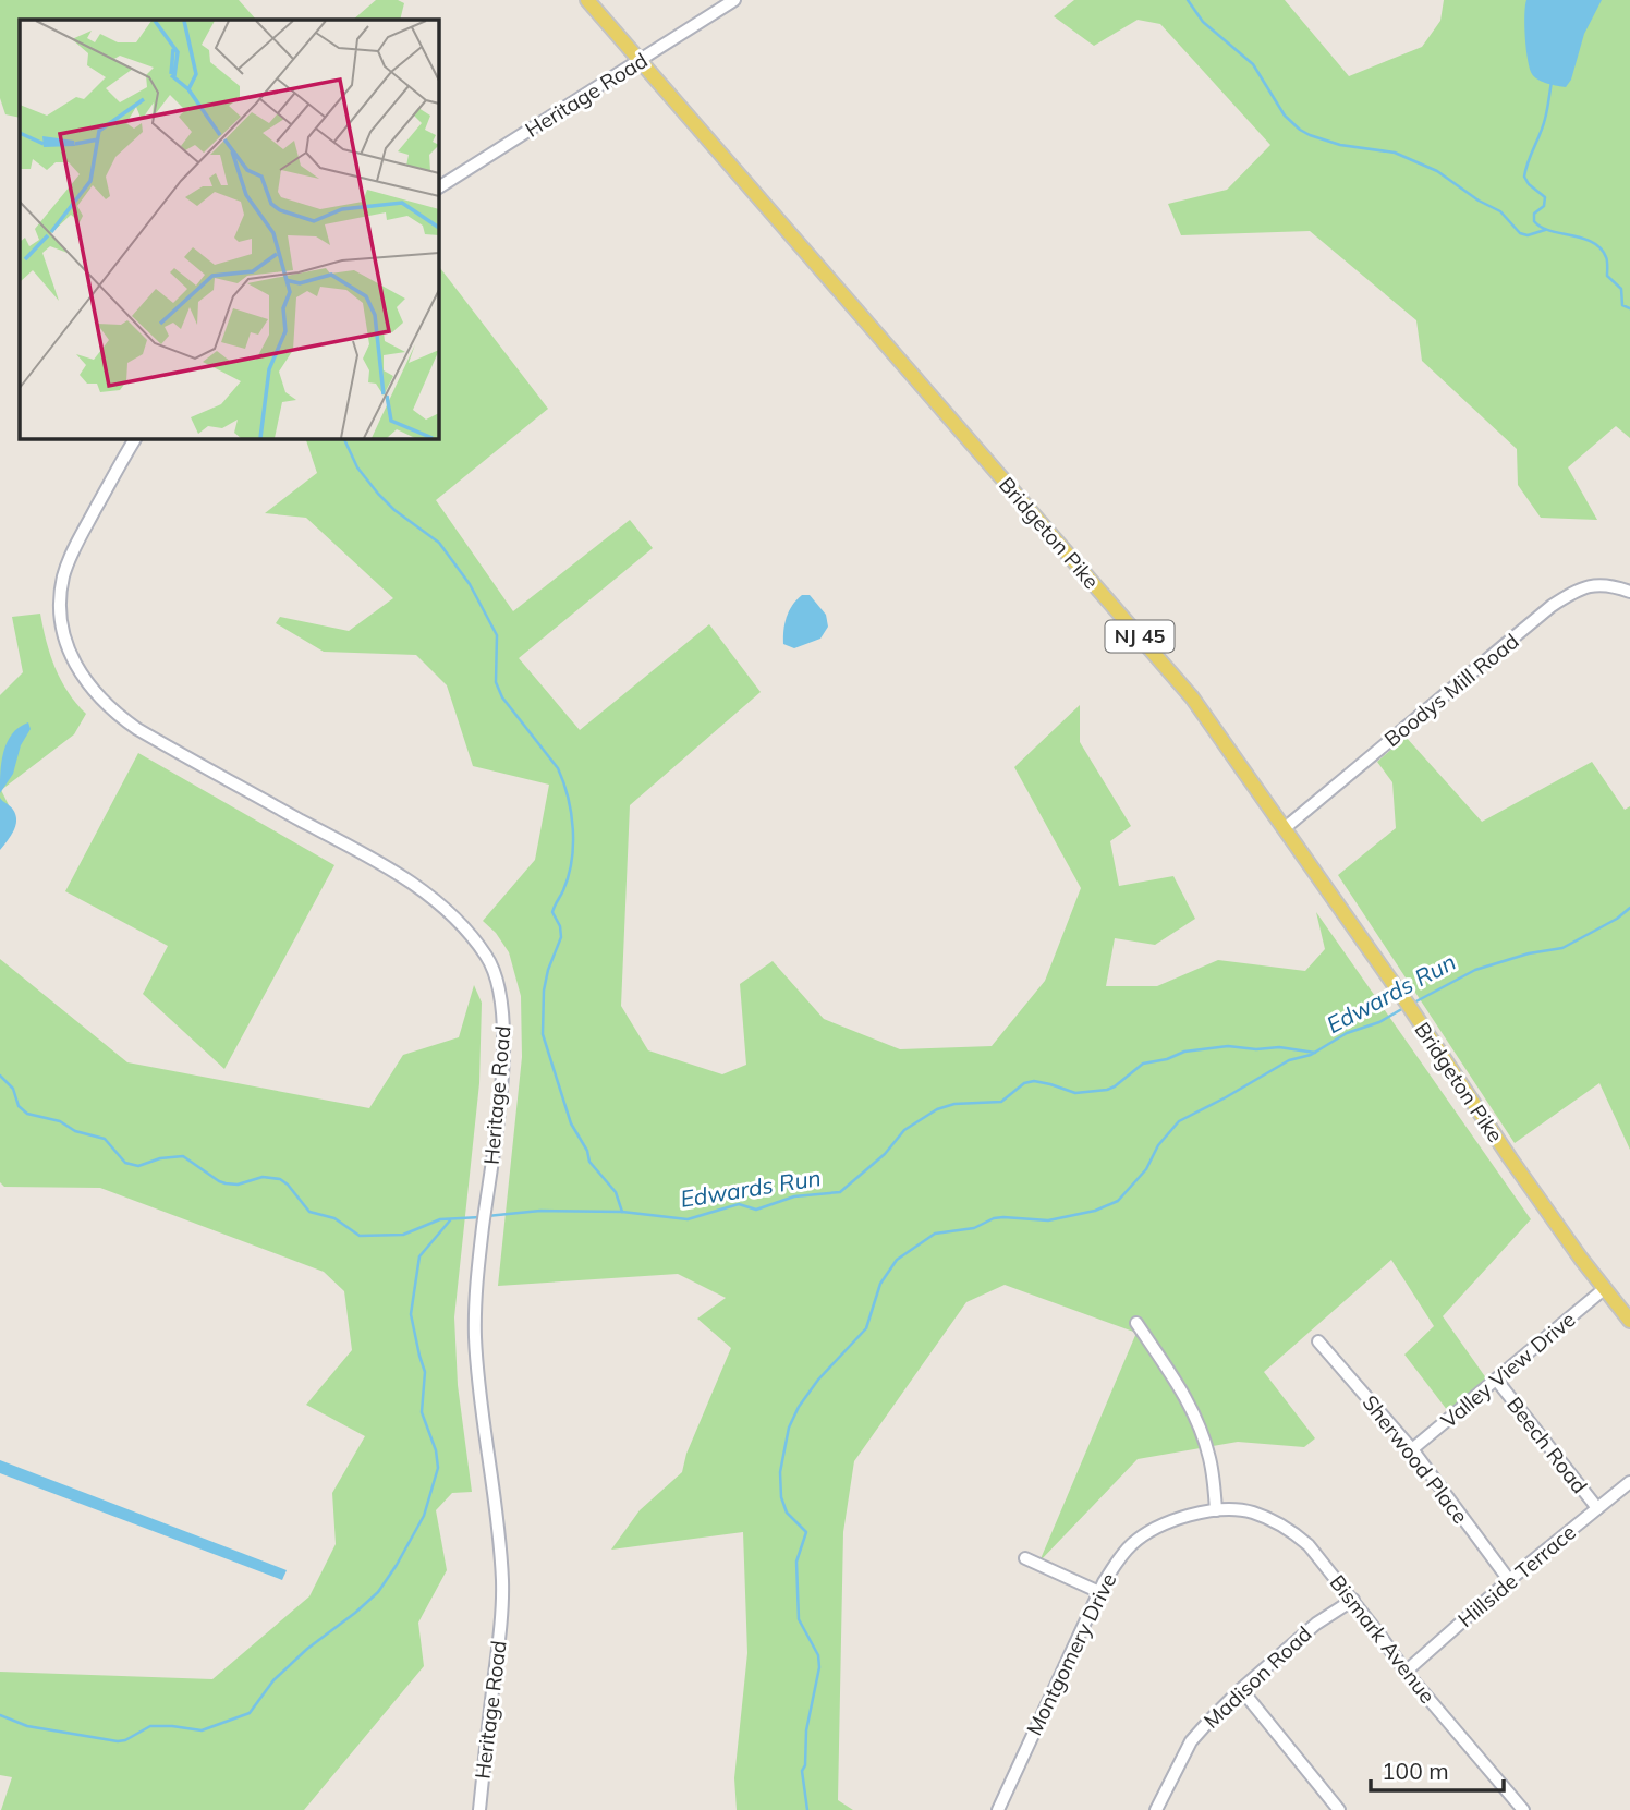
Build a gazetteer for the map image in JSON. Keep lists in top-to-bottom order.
{
  "streets": {
    "main road": ["Bridgeton Pike", "NJ 45"],
    "street": [
      "Heritage Road",
      "Boodys Mill Road",
      "Valley View Drive",
      "Beech Road",
      "Sherwood Place",
      "Hillside Terrace",
      "Bismark Avenue",
      "Montgomery Drive",
      "Madison Road"
    ]
  },
  "crossings": [
    ["Heritage Road", "Bridgeton Pike"],
    ["Bridgeton Pike", "Boodys Mill Road"],
    ["Bridgeton Pike", "Valley View Drive"],
    ["Valley View Drive", "Beech Road"],
    ["Valley View Drive", "Sherwood Place"],
    ["Beech Road", "Hillside Terrace"],
    ["Sherwood Place", "Hillside Terrace"],
    ["Hillside Terrace", "Bismark Avenue"],
    ["Bismark Avenue", "Montgomery Drive"],
    ["Bismark Avenue", "Madison Road"]
  ],
  "water": ["Edwards Run"],
  "scale_bar": "100 m"
}
